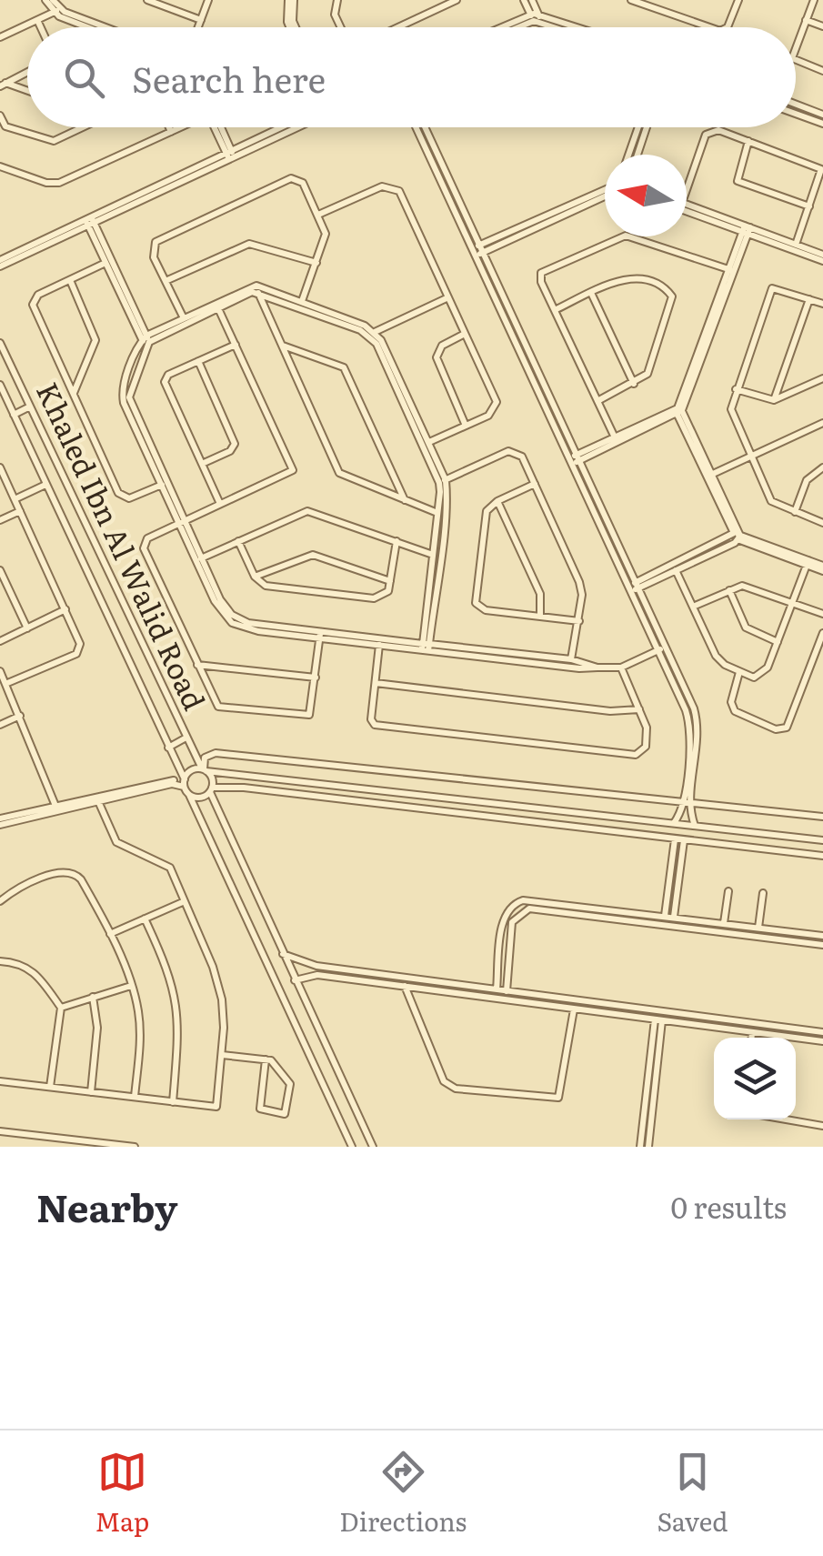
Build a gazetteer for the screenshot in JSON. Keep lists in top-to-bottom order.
{
  "streets": {
    "street": ["Khaled Ibn Al Walid Road"]
  },
  "north": "left",
  "page": {
    "search": "Search here",
    "heading": ["Nearby", "0 results"],
    "nav": ["Map", "Directions", "Saved"]
  }
}
